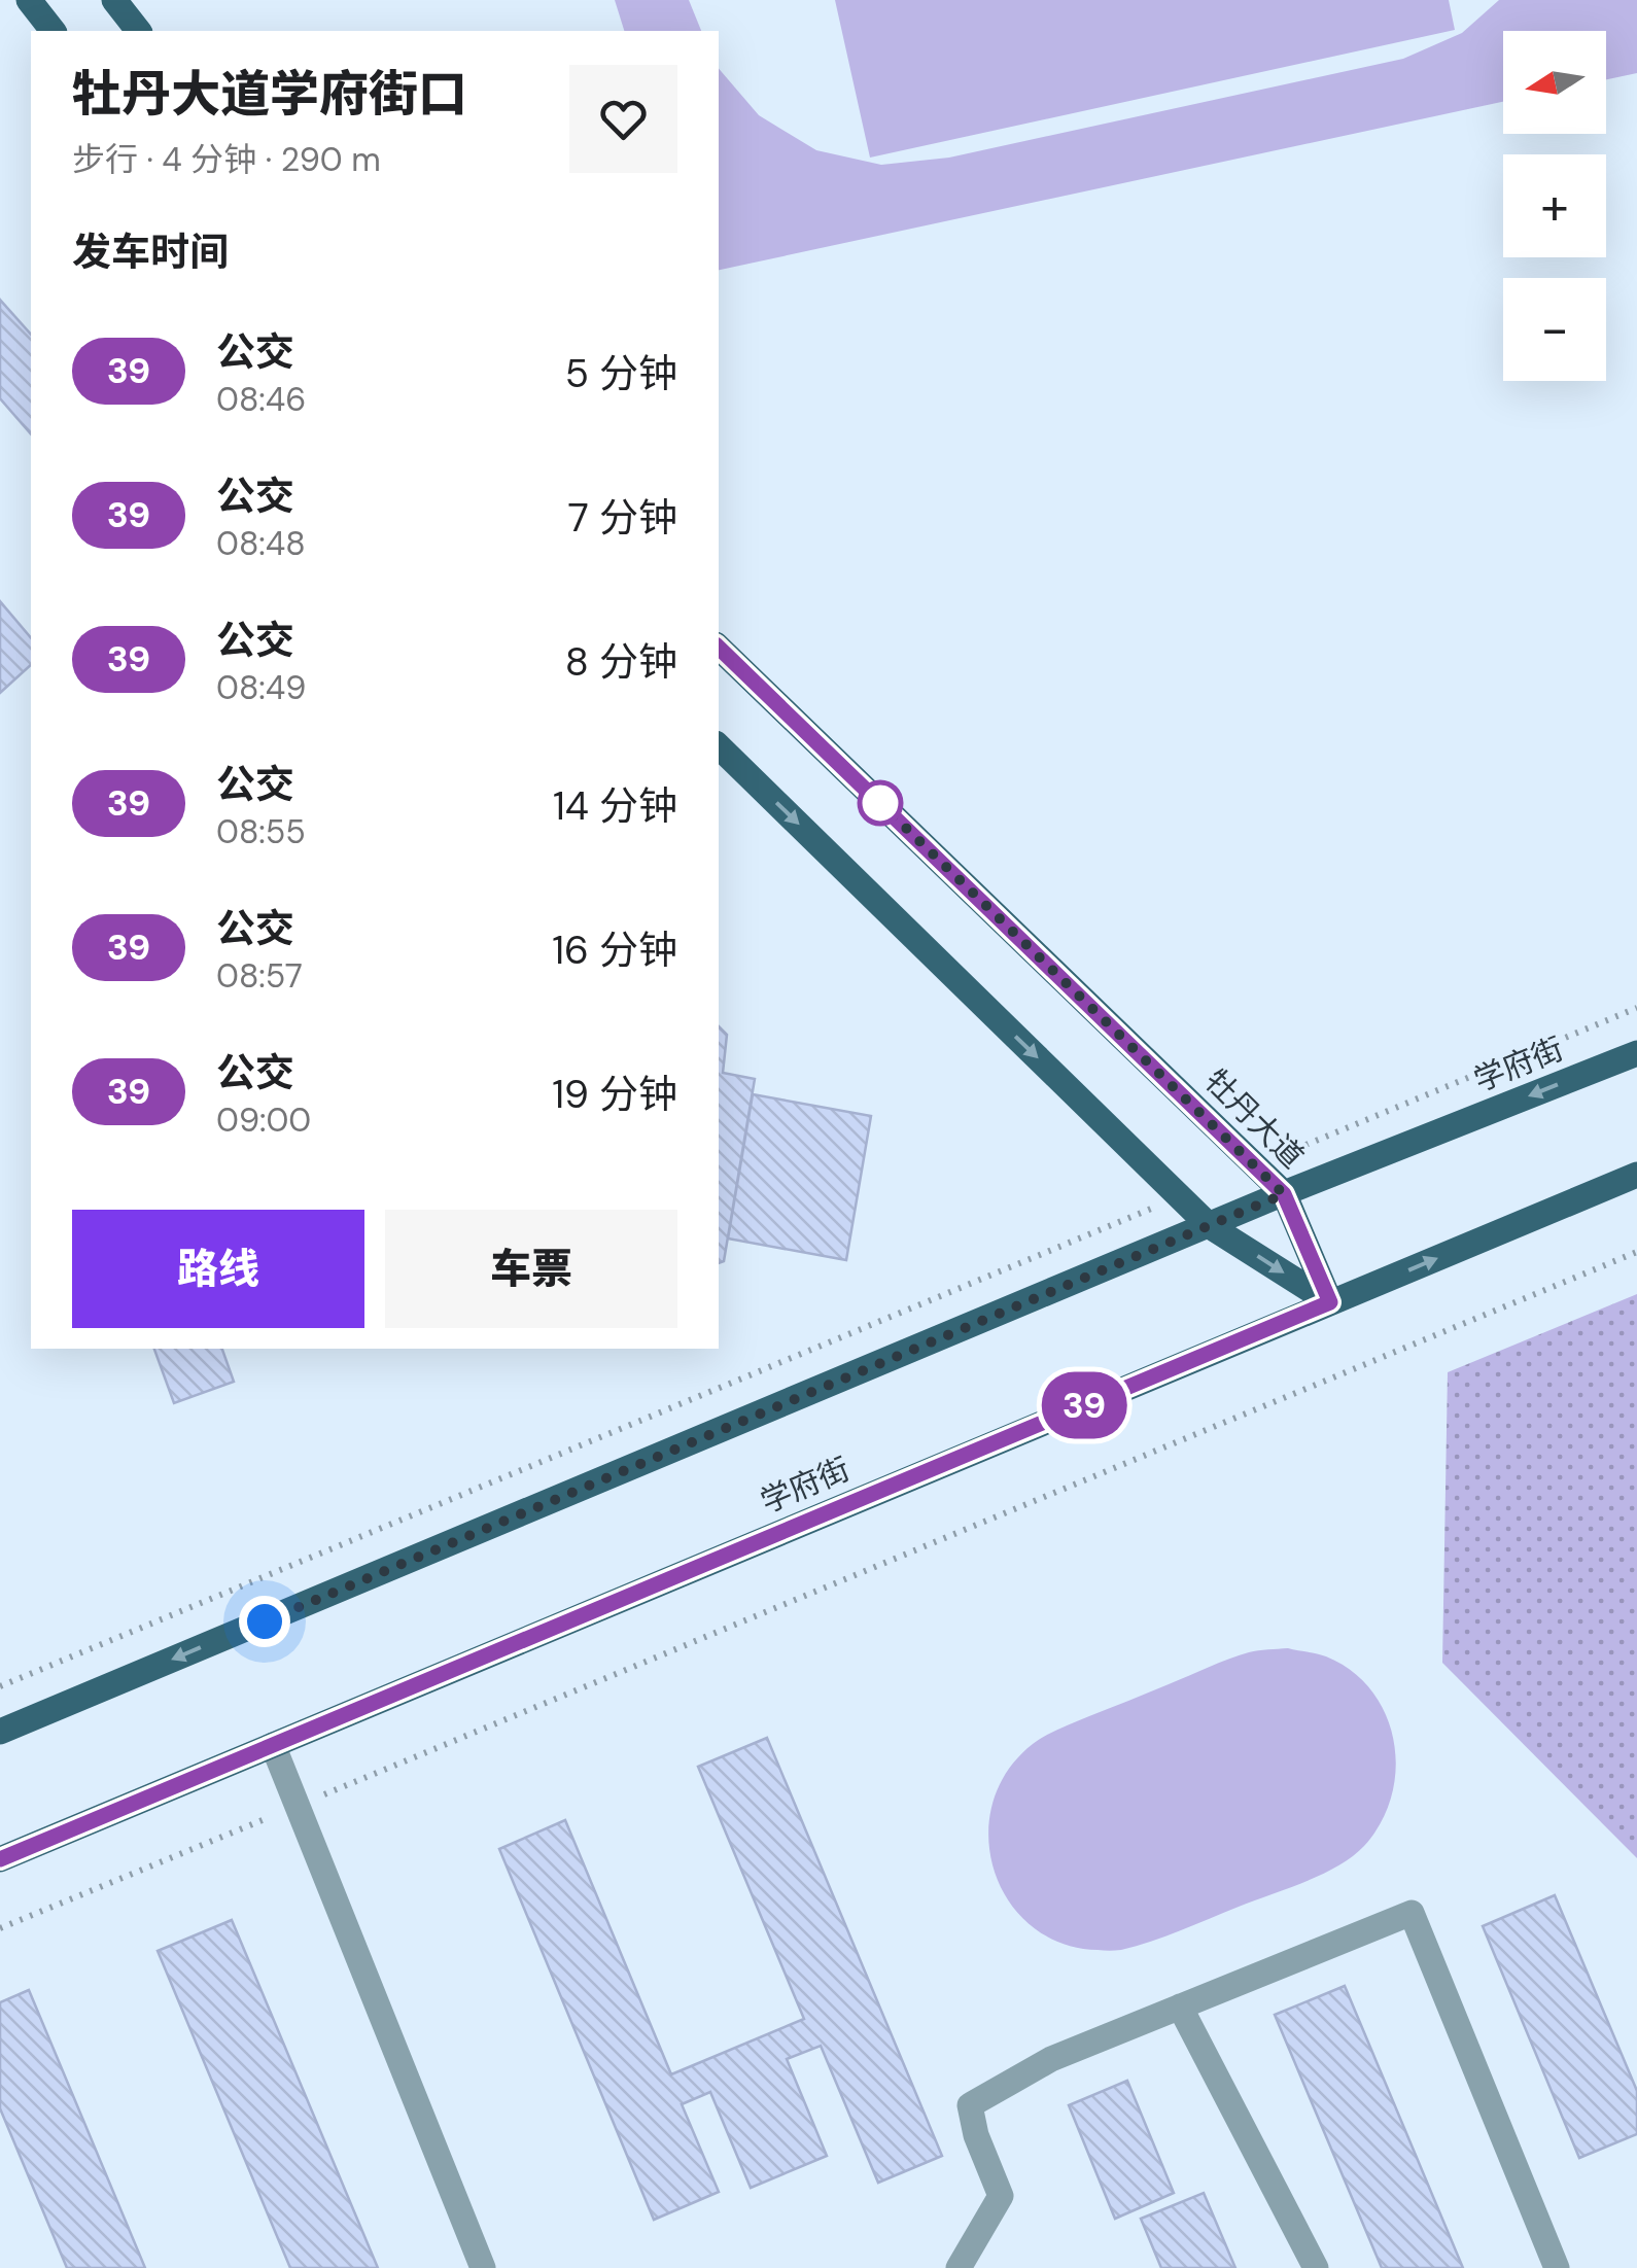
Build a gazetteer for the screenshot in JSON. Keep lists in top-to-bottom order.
{
  "streets": {
    "main road": ["学府街", "牡丹大道"]
  },
  "crossings": [
    ["学府街", "牡丹大道"]
  ],
  "lines": ["bus line 39"],
  "north": "left",
  "page": {
    "on_map": "39",
    "map_buttons": ["+", "−"],
    "heading": [
      ["牡丹大道学府街口", "步行 · 4 分钟 · 290 m"],
      "发车时间"
    ],
    "list": [
      {
        "mark": "39",
        "name": "公交",
        "note": "08:46",
        "value": "5 分钟"
      },
      {
        "mark": "39",
        "name": "公交",
        "note": "08:48",
        "value": "7 分钟"
      },
      {
        "mark": "39",
        "name": "公交",
        "note": "08:49",
        "value": "8 分钟"
      },
      {
        "mark": "39",
        "name": "公交",
        "note": "08:55",
        "value": "14 分钟"
      },
      {
        "mark": "39",
        "name": "公交",
        "note": "08:57",
        "value": "16 分钟"
      },
      {
        "mark": "39",
        "name": "公交",
        "note": "09:00",
        "value": "19 分钟"
      }
    ],
    "buttons": ["路线", "车票"]
  }
}
